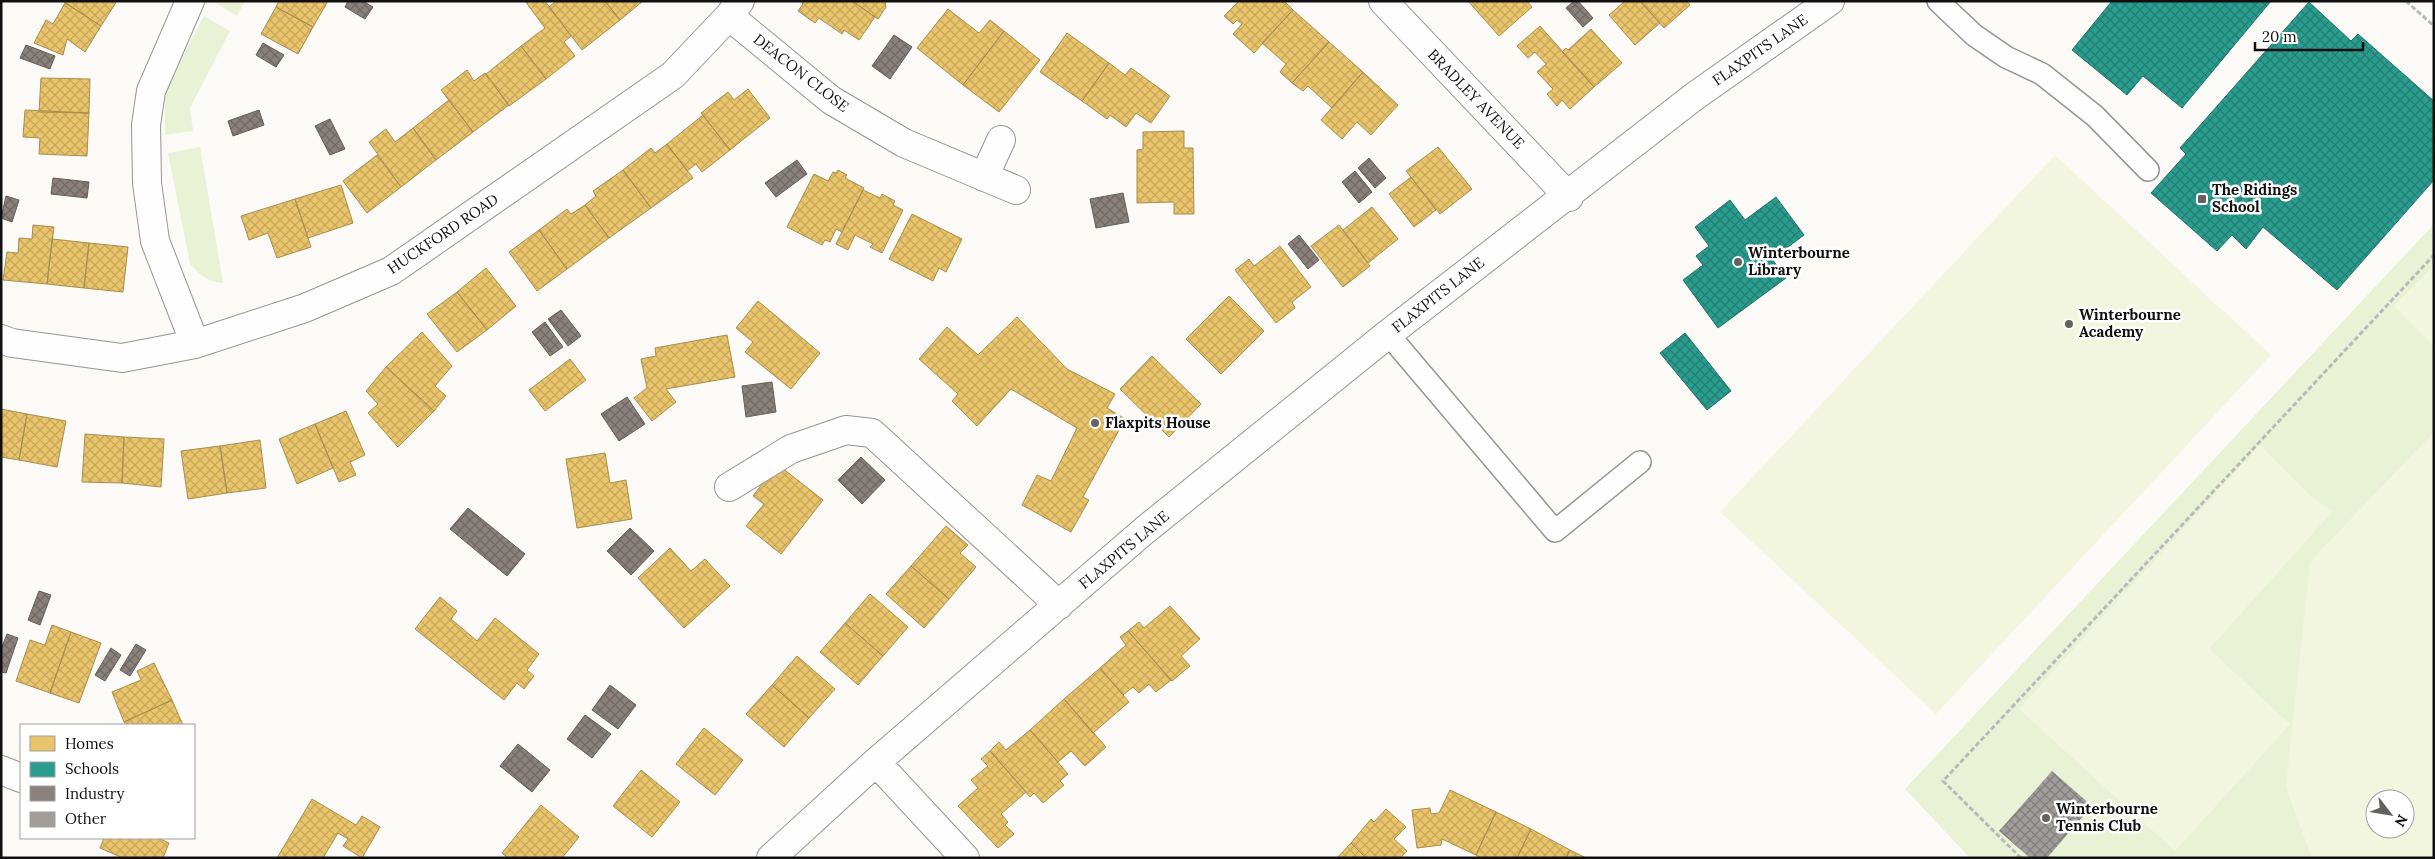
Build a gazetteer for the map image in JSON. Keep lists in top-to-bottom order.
{
  "streets": {
    "street": [
      "FLAXPITS LANE",
      "DEACON CLOSE",
      "BRADLEY AVENUE",
      "HUCKFORD ROAD"
    ]
  },
  "crossings": [
    ["FLAXPITS LANE", "BRADLEY AVENUE"],
    ["DEACON CLOSE", "HUCKFORD ROAD"]
  ],
  "places": {
    "transit": ["The Ridings School"],
    "other": [
      "Winterbourne Library",
      "Winterbourne Academy",
      "Flaxpits House",
      "Winterbourne Tennis Club"
    ]
  },
  "legend": [
    "Homes",
    "Schools",
    "Industry",
    "Other"
  ],
  "scale_bar": "20 m",
  "north": "bottom right"
}
